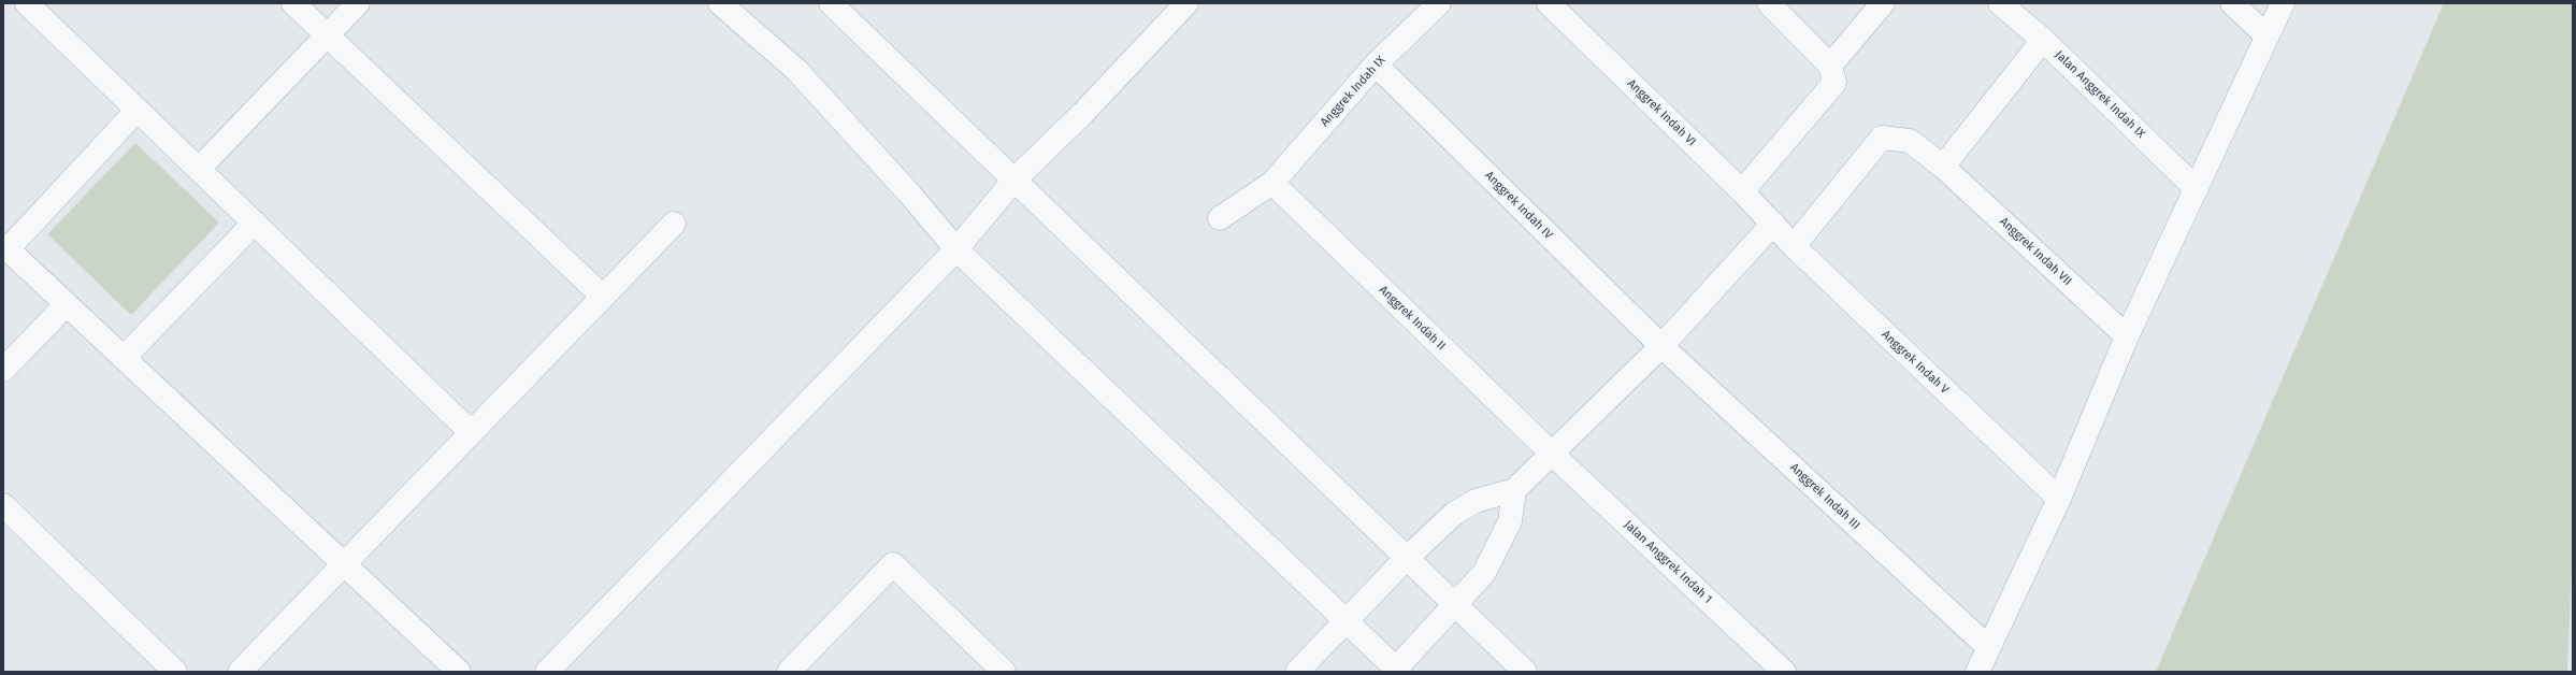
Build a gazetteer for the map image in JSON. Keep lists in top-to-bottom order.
{
  "streets": {
    "street": [
      "Anggrek Indah IX",
      "Jalan Anggrek Indah IX",
      "Anggrek Indah VI",
      "Anggrek Indah IV",
      "Anggrek Indah VII",
      "Anggrek Indah II",
      "Anggrek Indah V",
      "Anggrek Indah III",
      "Jalan Anggrek Indah 1"
    ]
  },
  "crossings": [
    ["Anggrek Indah IX", "Anggrek Indah IV"],
    ["Anggrek Indah IX", "Anggrek Indah II"],
    ["Anggrek Indah VI", "Anggrek Indah V"],
    ["Anggrek Indah IV", "Anggrek Indah III"],
    ["Anggrek Indah VII", "Anggrek Indah V"],
    ["Anggrek Indah II", "Jalan Anggrek Indah 1"]
  ]
}
